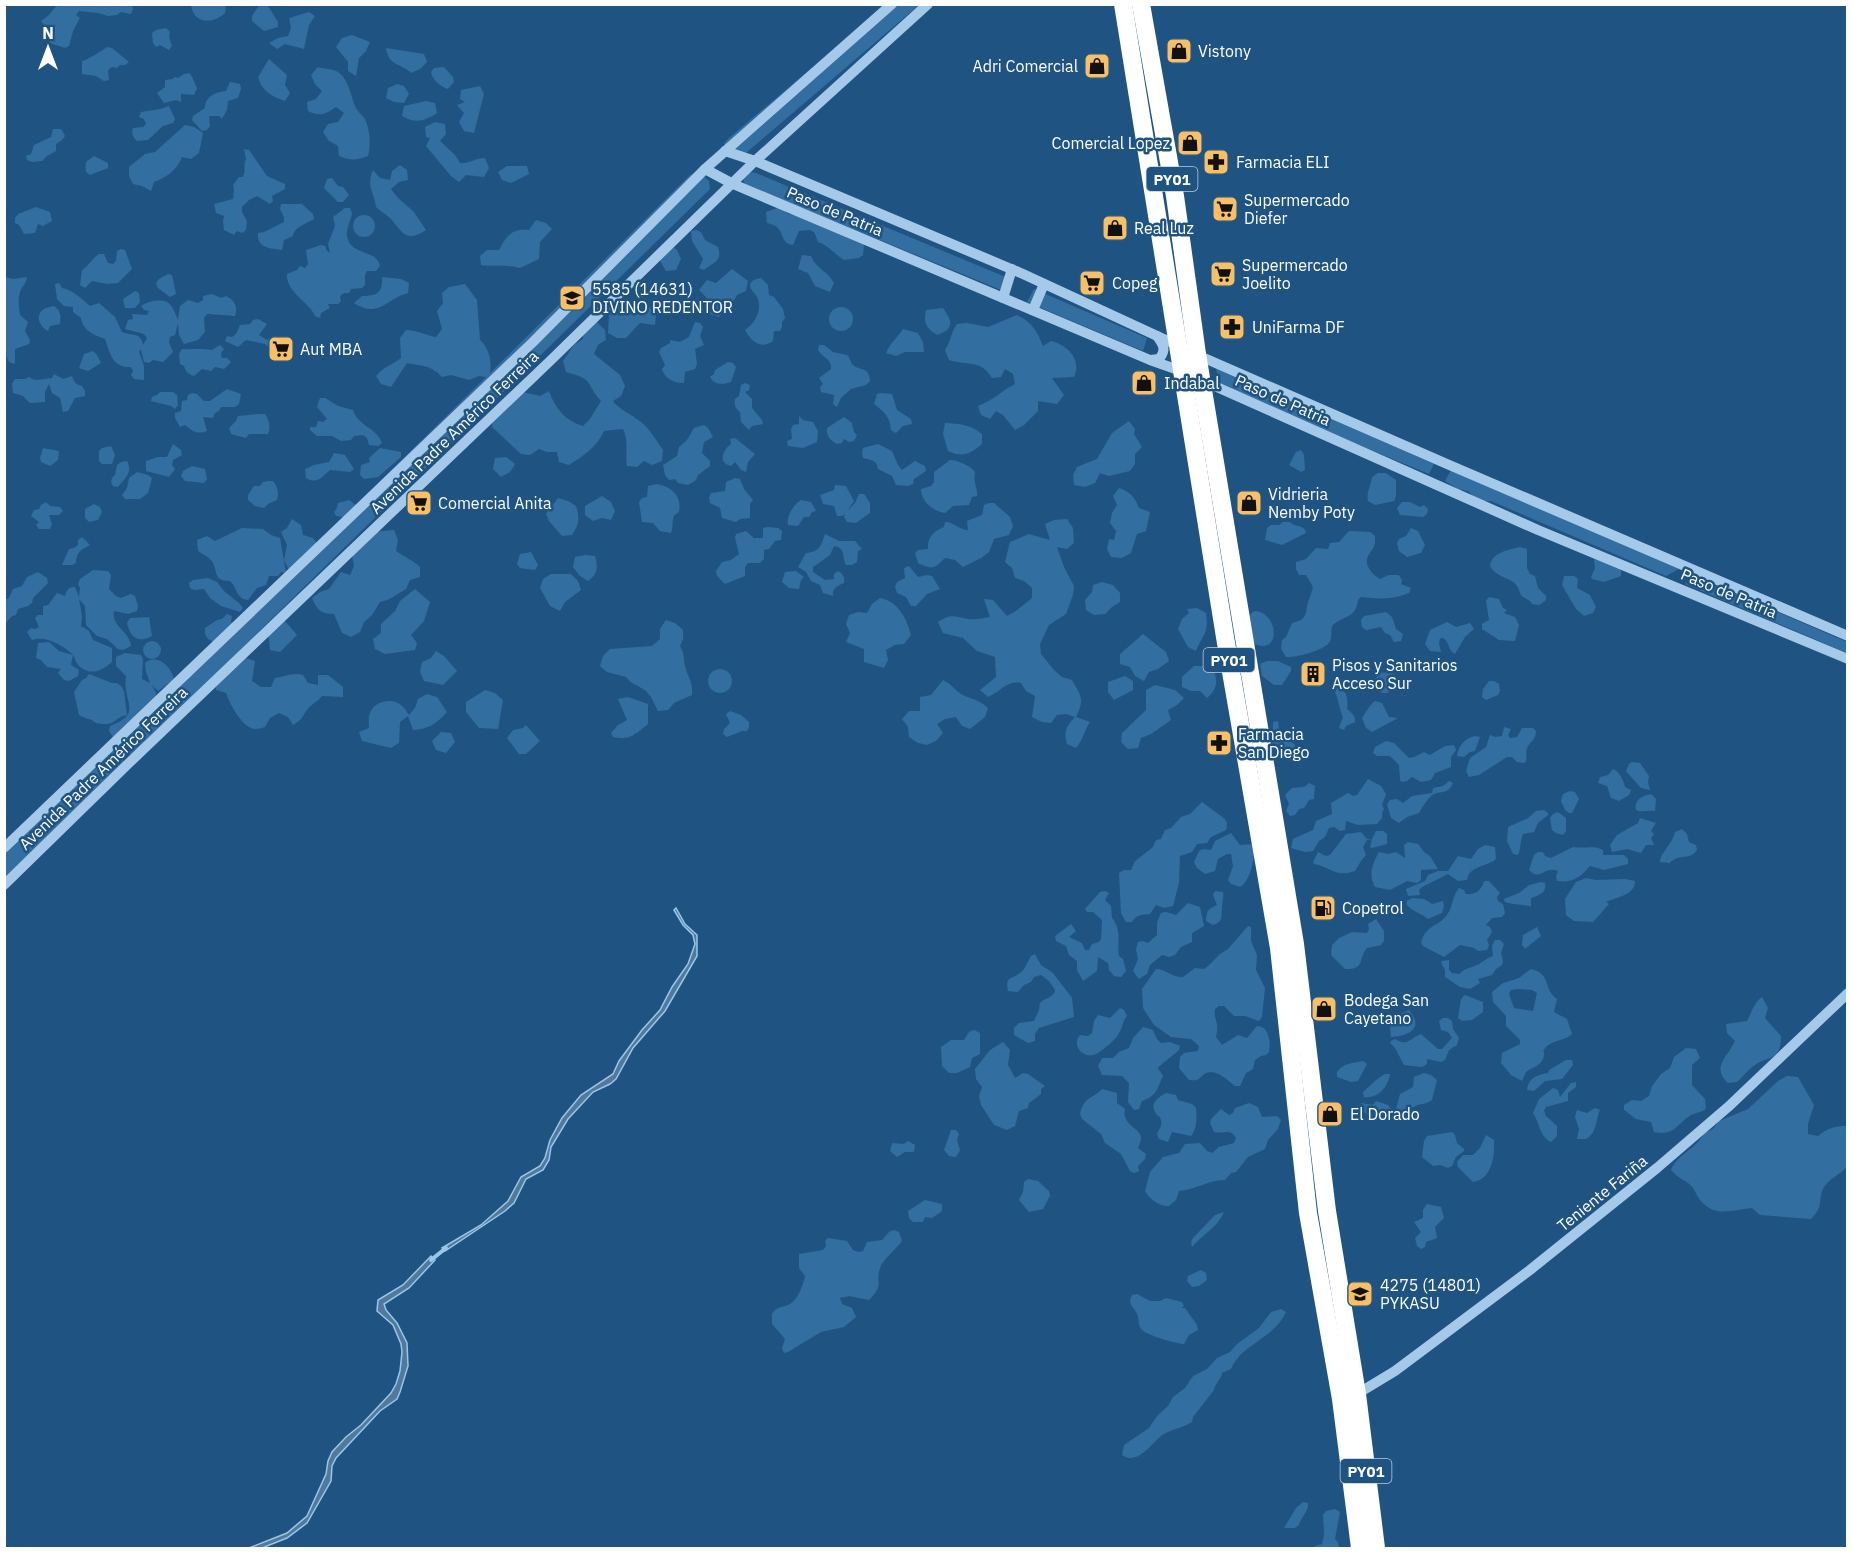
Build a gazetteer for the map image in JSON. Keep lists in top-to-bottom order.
{
  "streets": {
    "highway": ["PY01"],
    "street": ["Paso de Patria", "Avenida Padre Américo Ferreira", "Teniente Fariña"]
  },
  "crossings": [
    ["PY01", "Paso de Patria"],
    ["PY01", "Teniente Fariña"],
    ["Paso de Patria", "Avenida Padre Américo Ferreira"]
  ],
  "places": {
    "shop": [
      "Vistony",
      "Adri Comercial",
      "Comercial Lopez",
      "Real Luz",
      "Indabal",
      "Vidrieria Nemby Poty",
      "Bodega San Cayetano",
      "El Dorado"
    ],
    "pharmacy": ["Farmacia ELI", "UniFarma DF", "Farmacia San Diego"],
    "supermarket": [
      "Supermercado Diefer",
      "Supermercado Joelito",
      "Copeg",
      "Aut MBA",
      "Comercial Anita"
    ],
    "school or university": ["5585 (14631) DIVINO REDENTOR", "4275 (14801) PYKASU"],
    "building": ["Pisos y Sanitarios Acceso Sur"],
    "fuel station": ["Copetrol"]
  },
  "north": "top"
}
